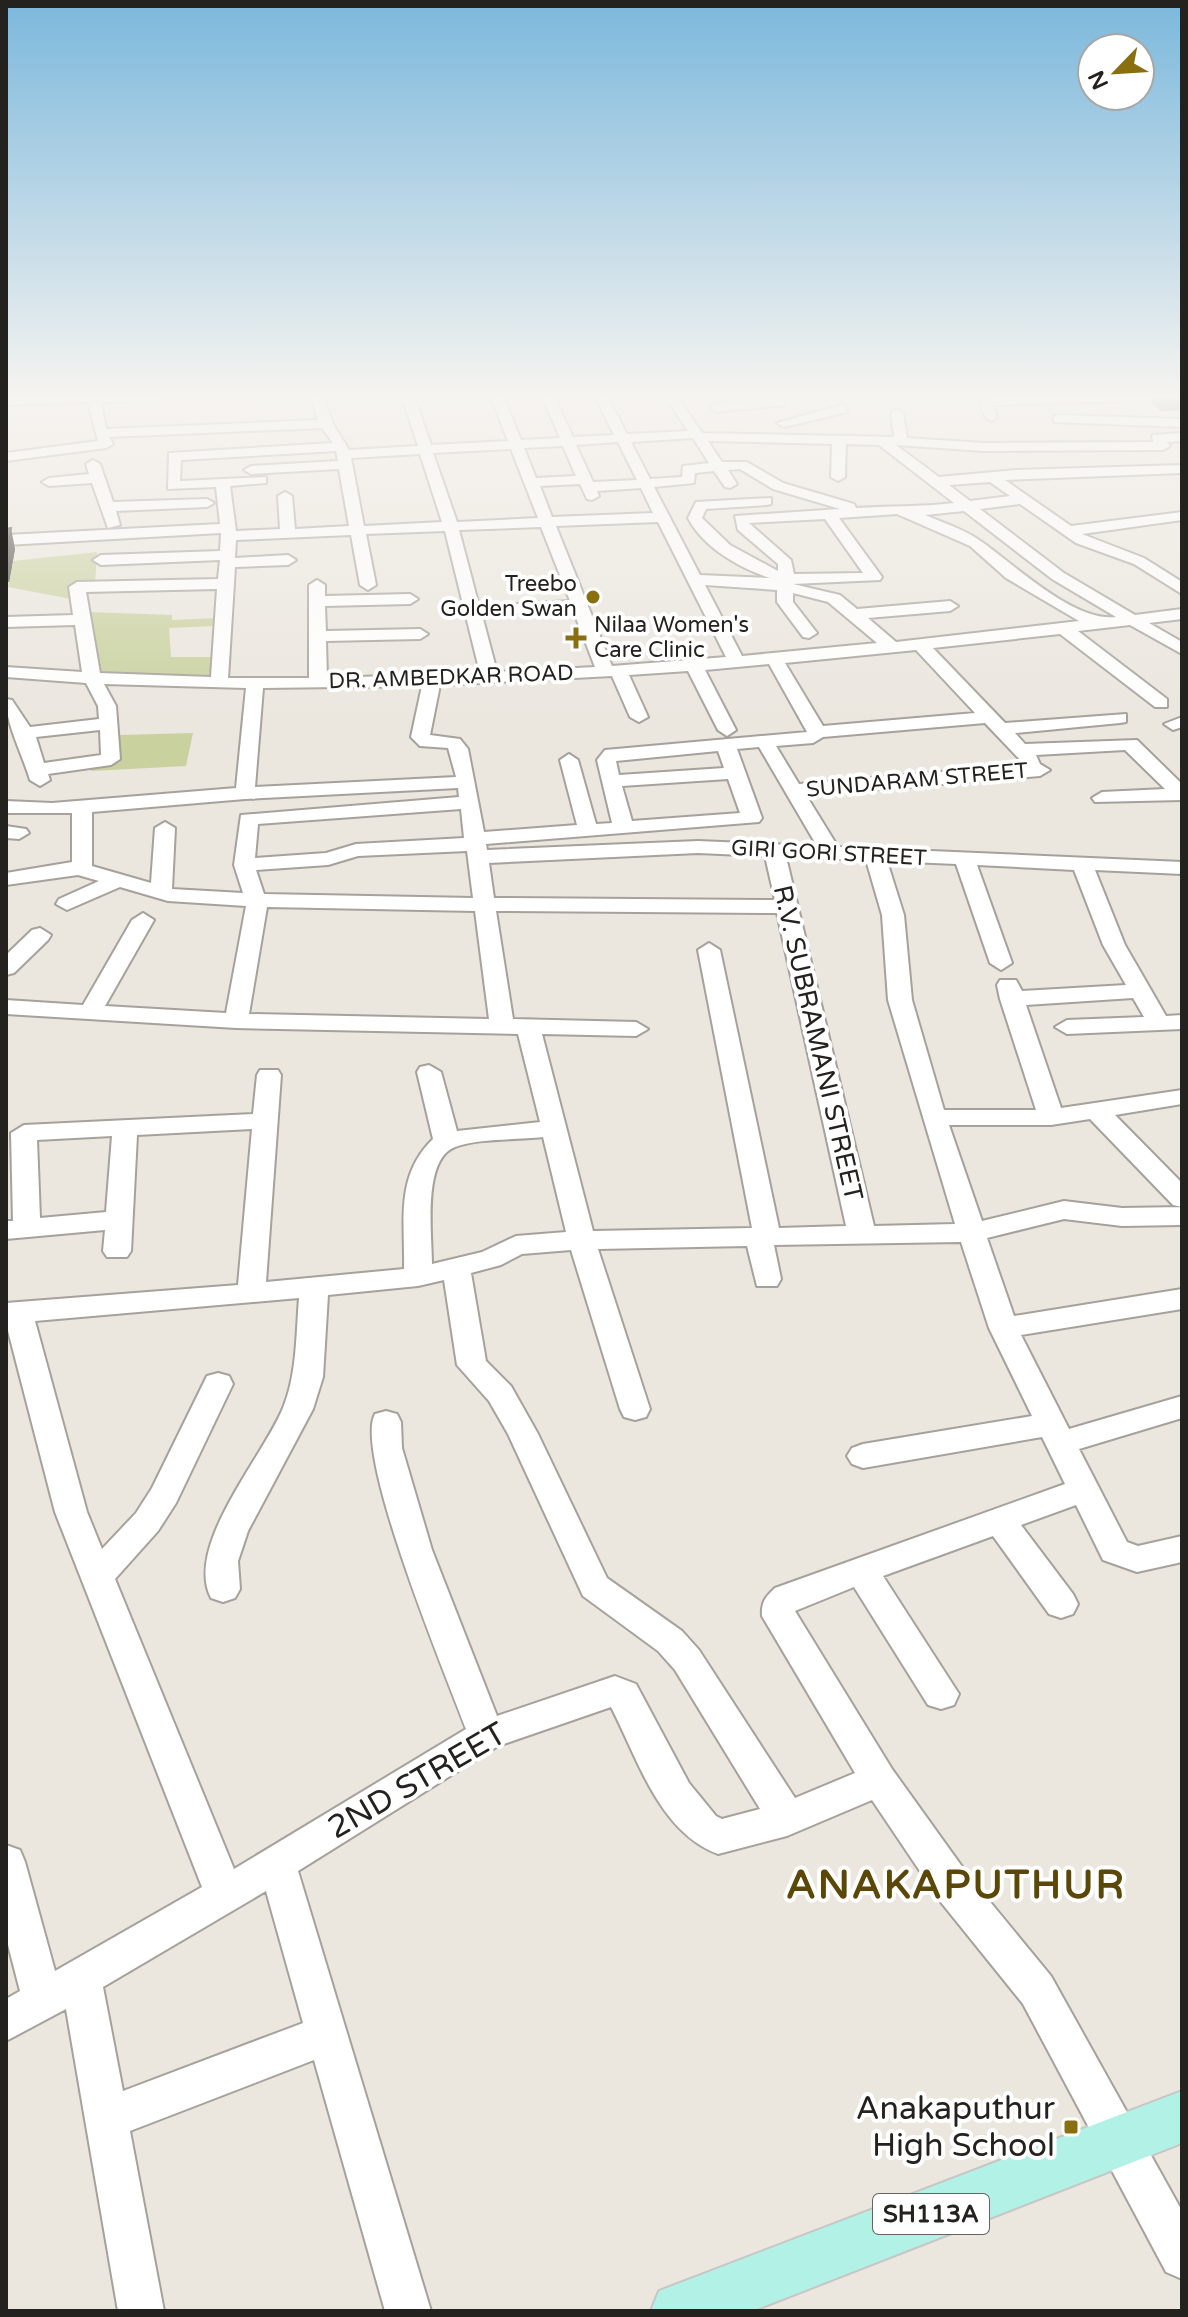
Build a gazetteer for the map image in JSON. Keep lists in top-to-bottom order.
{
  "streets": {
    "main road": ["SH113A"],
    "street": [
      "DR. AMBEDKAR ROAD",
      "SUNDARAM STREET",
      "GIRI GORI STREET",
      "R.V. SUBRAMANI STREET",
      "2ND STREET"
    ]
  },
  "crossings": [
    ["GIRI GORI STREET", "R.V. SUBRAMANI STREET"]
  ],
  "districts": ["ANAKAPUTHUR"],
  "places": {
    "other": ["Treebo Golden Swan"],
    "health": ["Nilaa Women's Care Clinic"],
    "transit": ["Anakaputhur High School"]
  },
  "north": "bottom left"
}
